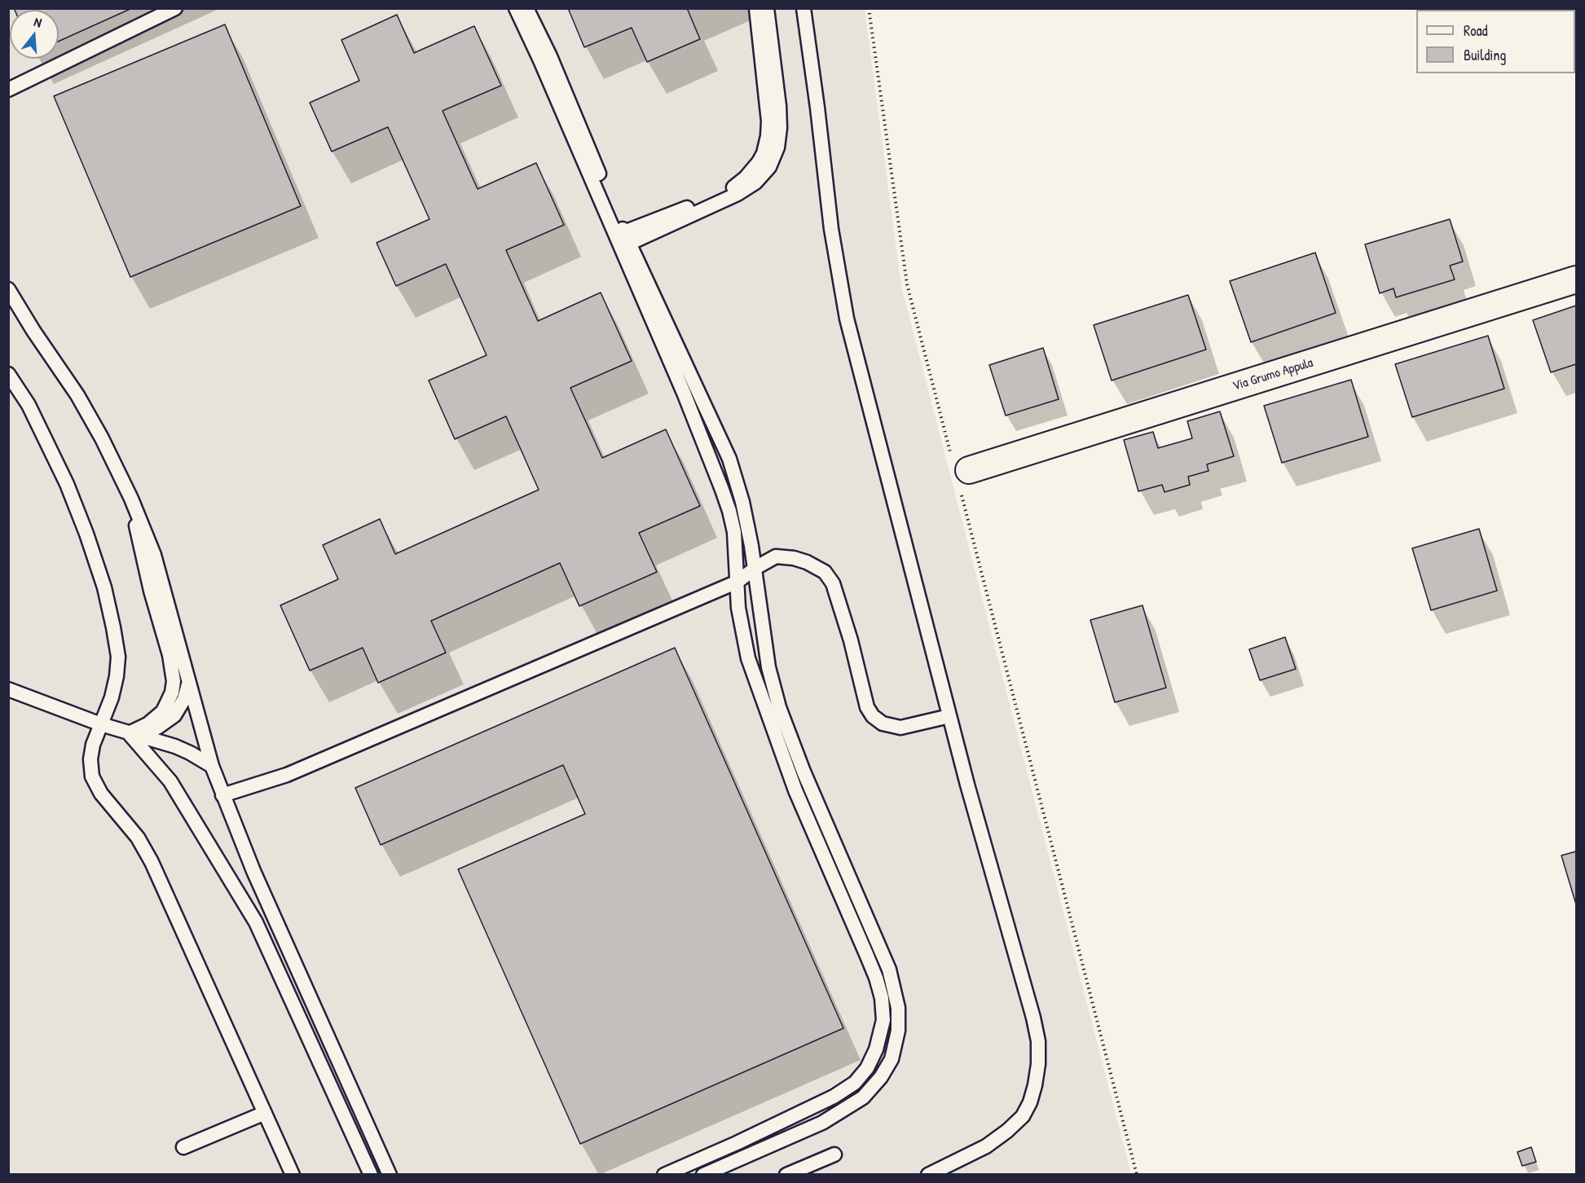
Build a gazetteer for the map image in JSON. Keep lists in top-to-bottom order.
{
  "streets": {
    "street": ["Via Grumo Appula"]
  },
  "legend": ["Road", "Building"],
  "north": "top"
}
